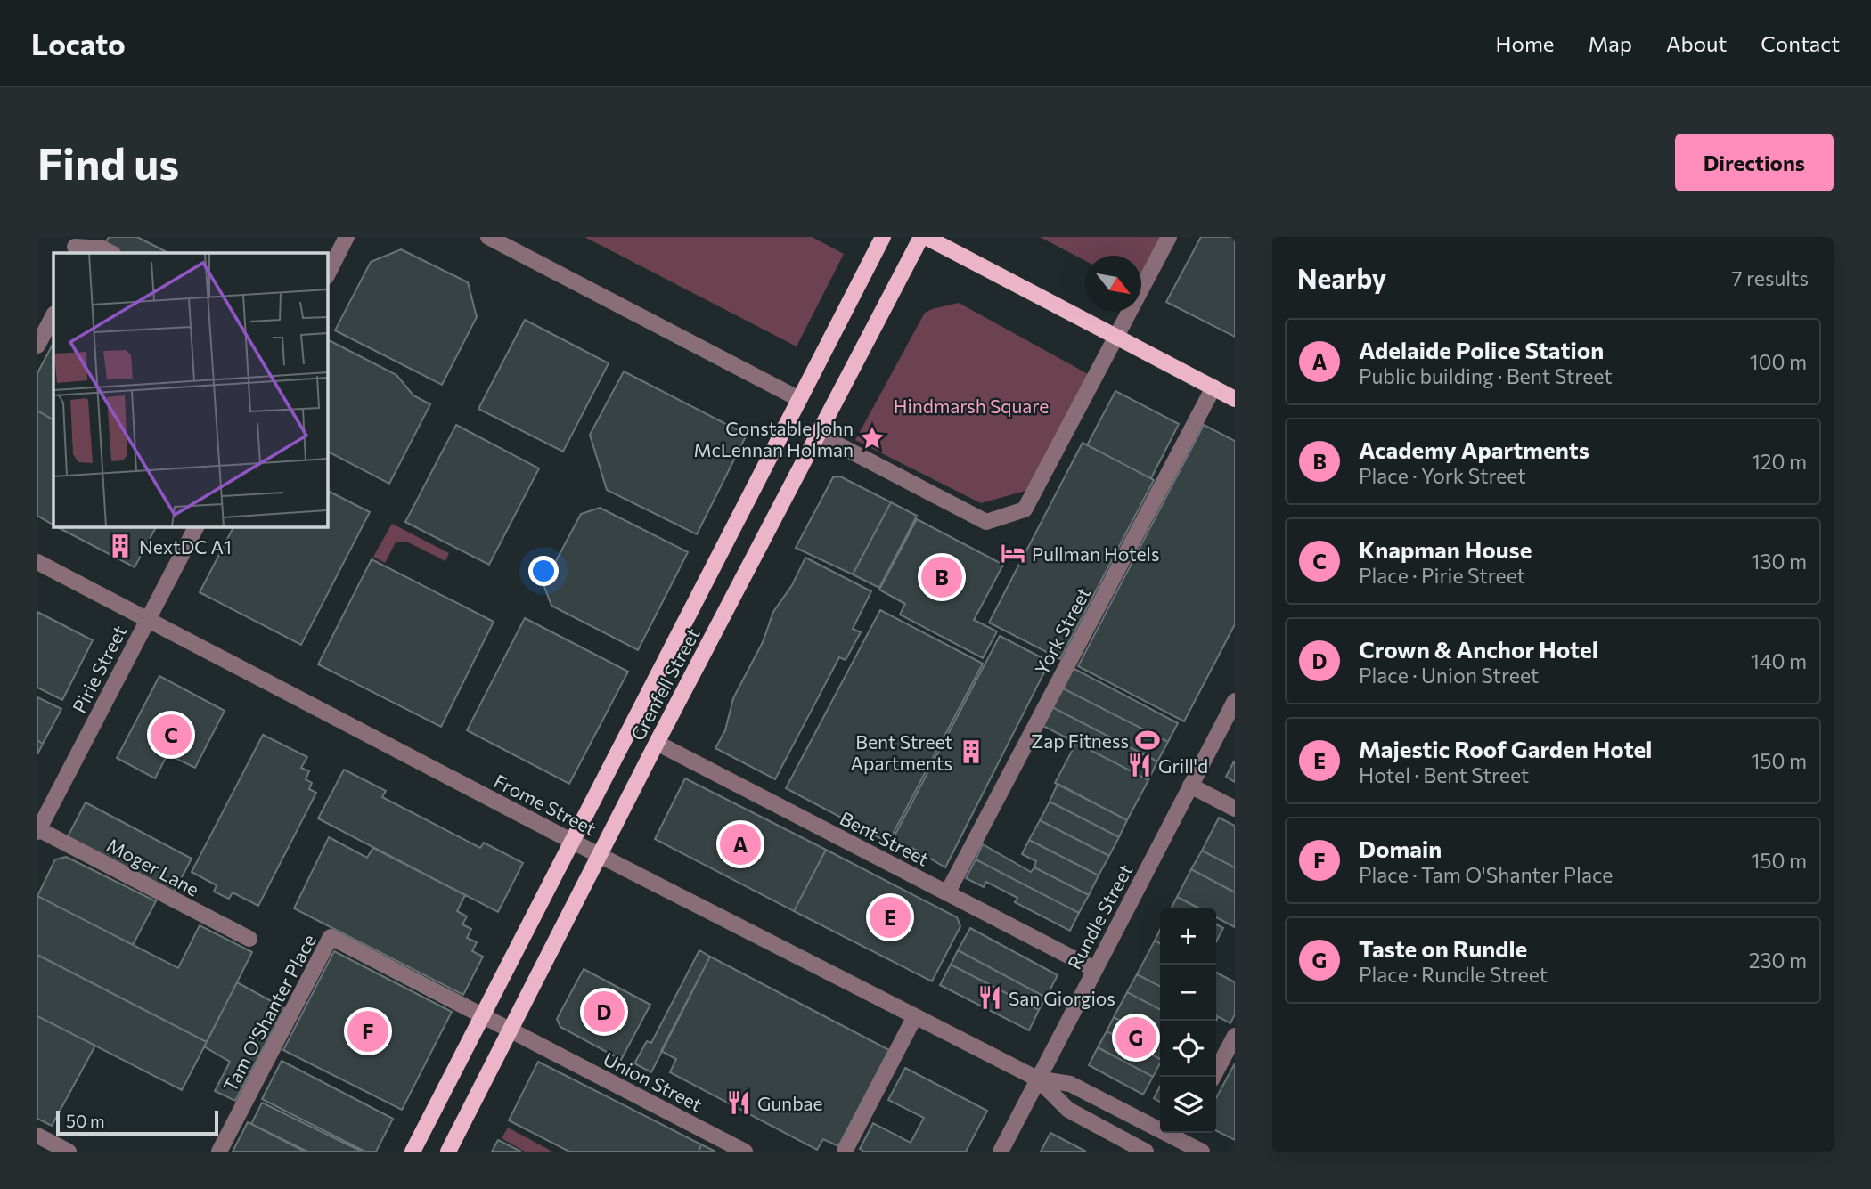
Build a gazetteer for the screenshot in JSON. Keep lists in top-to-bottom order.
{
  "streets": {
    "main road": ["Grenfell Street"],
    "street": [
      "York Street",
      "Pirie Street",
      "Frome Street",
      "Bent Street",
      "Moger Lane",
      "Rundle Street",
      "Tam O'Shanter Place",
      "Union Street"
    ]
  },
  "crossings": [
    ["York Street", "Bent Street"],
    ["Pirie Street", "Frome Street"],
    ["Pirie Street", "Moger Lane"],
    ["Grenfell Street", "Frome Street"],
    ["Grenfell Street", "Bent Street"],
    ["Grenfell Street", "Tam O'Shanter Place"],
    ["Grenfell Street", "Union Street"],
    ["Frome Street", "Rundle Street"],
    ["Bent Street", "Rundle Street"],
    ["Tam O'Shanter Place", "Union Street"]
  ],
  "parks": ["Hindmarsh Square"],
  "places": {
    "place": ["Constable John McLennan Holman"],
    "building": ["NextDC A1", "Bent Street Apartments"],
    "hotel": ["Pullman Hotels"],
    "sports": ["Zap Fitness"],
    "restaurant": ["Grill'd", "San Giorgios", "Gunbae"]
  },
  "scale_bar": "50 m",
  "north": "bottom right",
  "page": {
    "header": "Locato",
    "nav": [
      "Home",
      "Map",
      "About",
      "Contact"
    ],
    "buttons": "Directions",
    "title": "Find us",
    "heading": ["Nearby", "7 results"],
    "list": [
      {
        "mark": "A",
        "name": "Adelaide Police Station",
        "note": "Public building · Bent Street",
        "value": "100 m"
      },
      {
        "mark": "B",
        "name": "Academy Apartments",
        "note": "Place · York Street",
        "value": "120 m"
      },
      {
        "mark": "C",
        "name": "Knapman House",
        "note": "Place · Pirie Street",
        "value": "130 m"
      },
      {
        "mark": "D",
        "name": "Crown & Anchor Hotel",
        "note": "Place · Union Street",
        "value": "140 m"
      },
      {
        "mark": "E",
        "name": "Majestic Roof Garden Hotel",
        "note": "Hotel · Bent Street",
        "value": "150 m"
      },
      {
        "mark": "F",
        "name": "Domain",
        "note": "Place · Tam O'Shanter Place",
        "value": "150 m"
      },
      {
        "mark": "G",
        "name": "Taste on Rundle",
        "note": "Place · Rundle Street",
        "value": "230 m"
      }
    ],
    "pins": [
      "B",
      "C",
      "A",
      "E",
      "D",
      "F",
      "G"
    ],
    "map_buttons": ["+", "−"],
    "scale": "50 m"
  }
}
